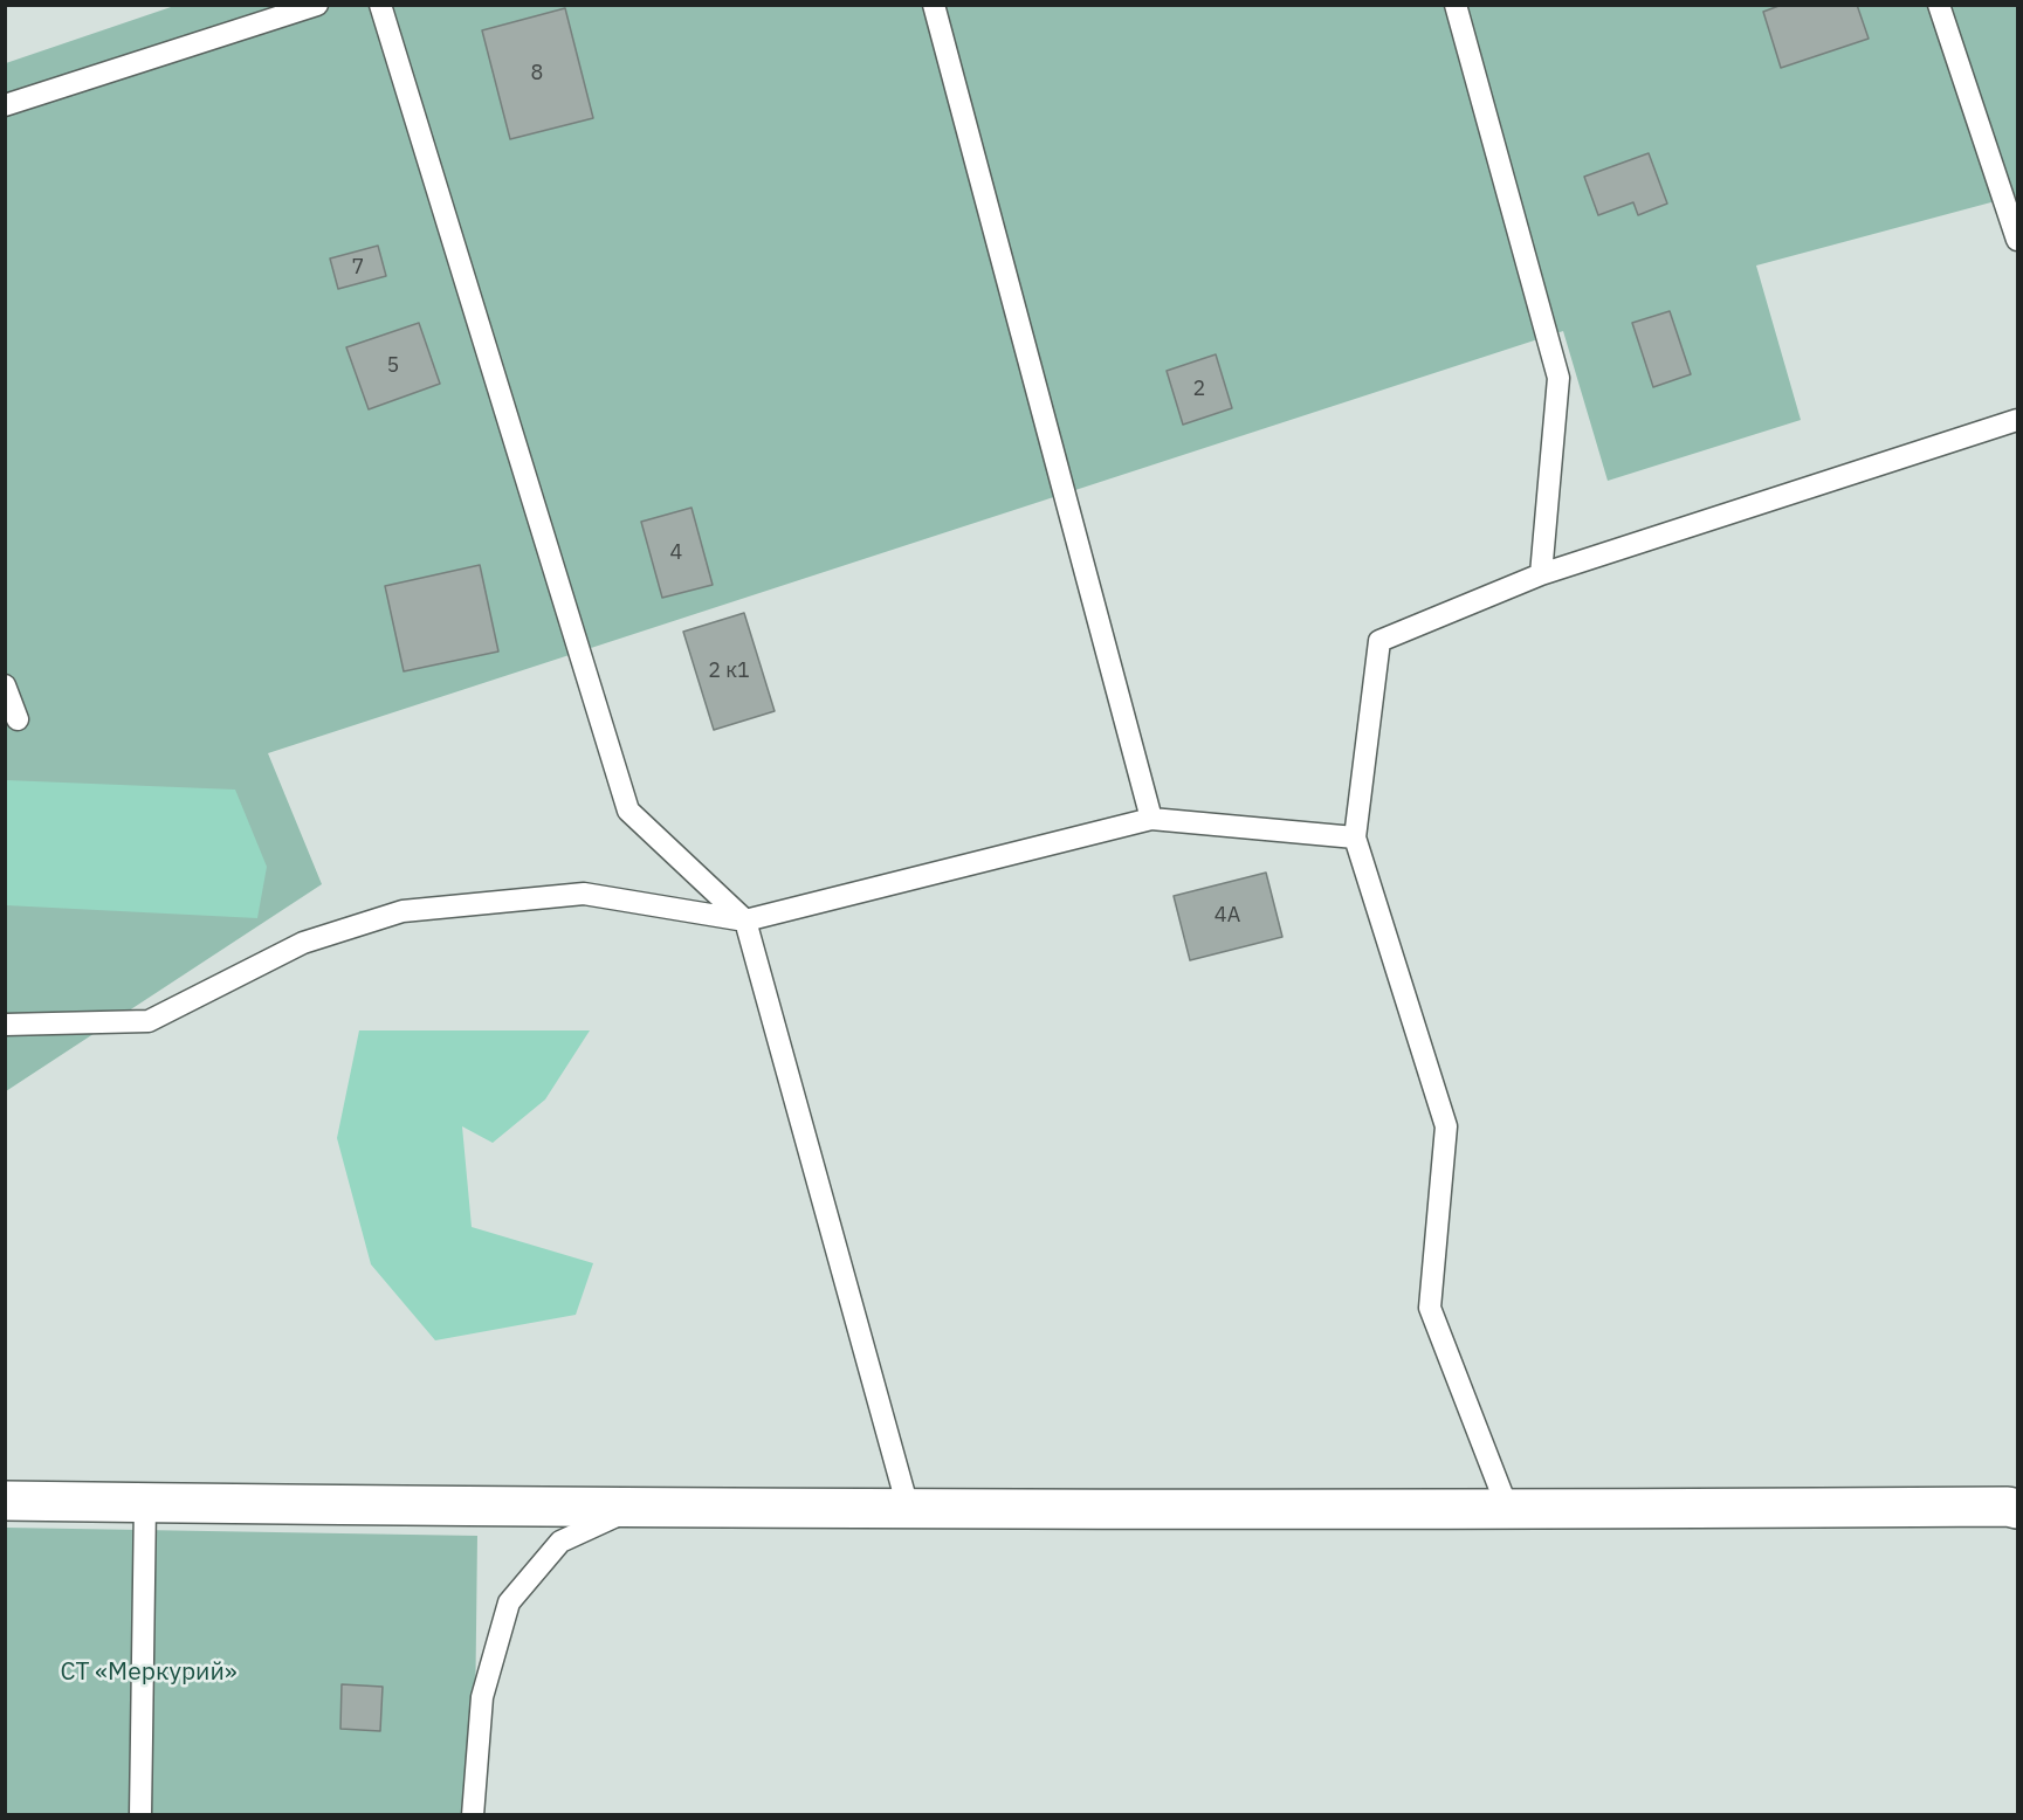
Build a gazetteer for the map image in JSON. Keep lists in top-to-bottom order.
{
  "parks": ["СТ «Меркурий»"],
  "house_numbers": [
    "8",
    "7",
    "5",
    "2",
    "4",
    "2 к1",
    "4А"
  ]
}
